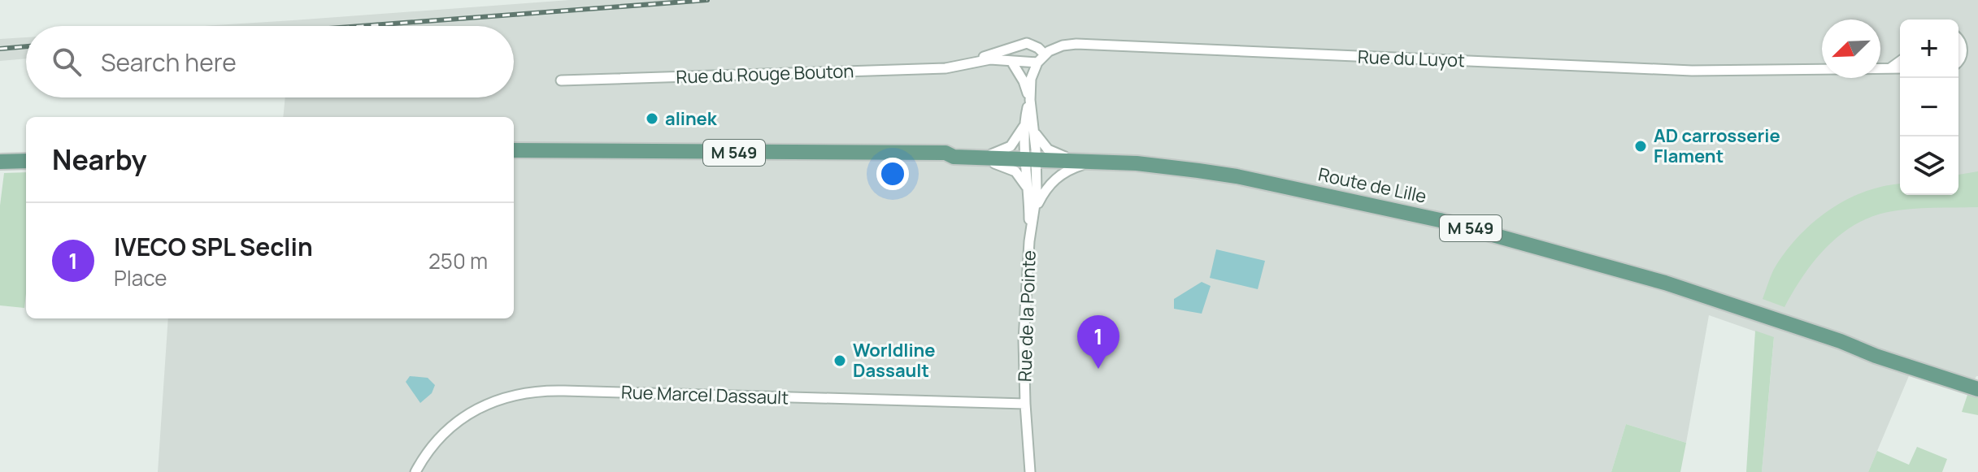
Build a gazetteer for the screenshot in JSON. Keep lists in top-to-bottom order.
{
  "streets": {
    "main road": ["M 549", "Route de Lille"],
    "street": [
      "Rue du Luyot",
      "Rue du Rouge Bouton",
      "Rue de la Pointe",
      "Rue Marcel Dassault"
    ]
  },
  "crossings": [
    ["Rue du Luyot", "Rue du Rouge Bouton"],
    ["Rue du Luyot", "M 549"],
    ["Rue du Luyot", "Route de Lille"],
    ["Rue du Luyot", "Rue de la Pointe"],
    ["M 549", "Route de Lille"],
    ["M 549", "Rue de la Pointe"],
    ["Route de Lille", "Rue de la Pointe"],
    ["Rue de la Pointe", "Rue Marcel Dassault"]
  ],
  "places": ["alinek", "AD carrosserie Flament", "Worldline Dassault"],
  "north": "bottom left",
  "page": {
    "map_buttons": ["+", "−"],
    "search": "Search here",
    "heading": "Nearby",
    "list": [
      {
        "mark": "1",
        "name": "IVECO SPL Seclin",
        "note": "Place",
        "value": "250 m"
      }
    ],
    "pins": "1"
  }
}
